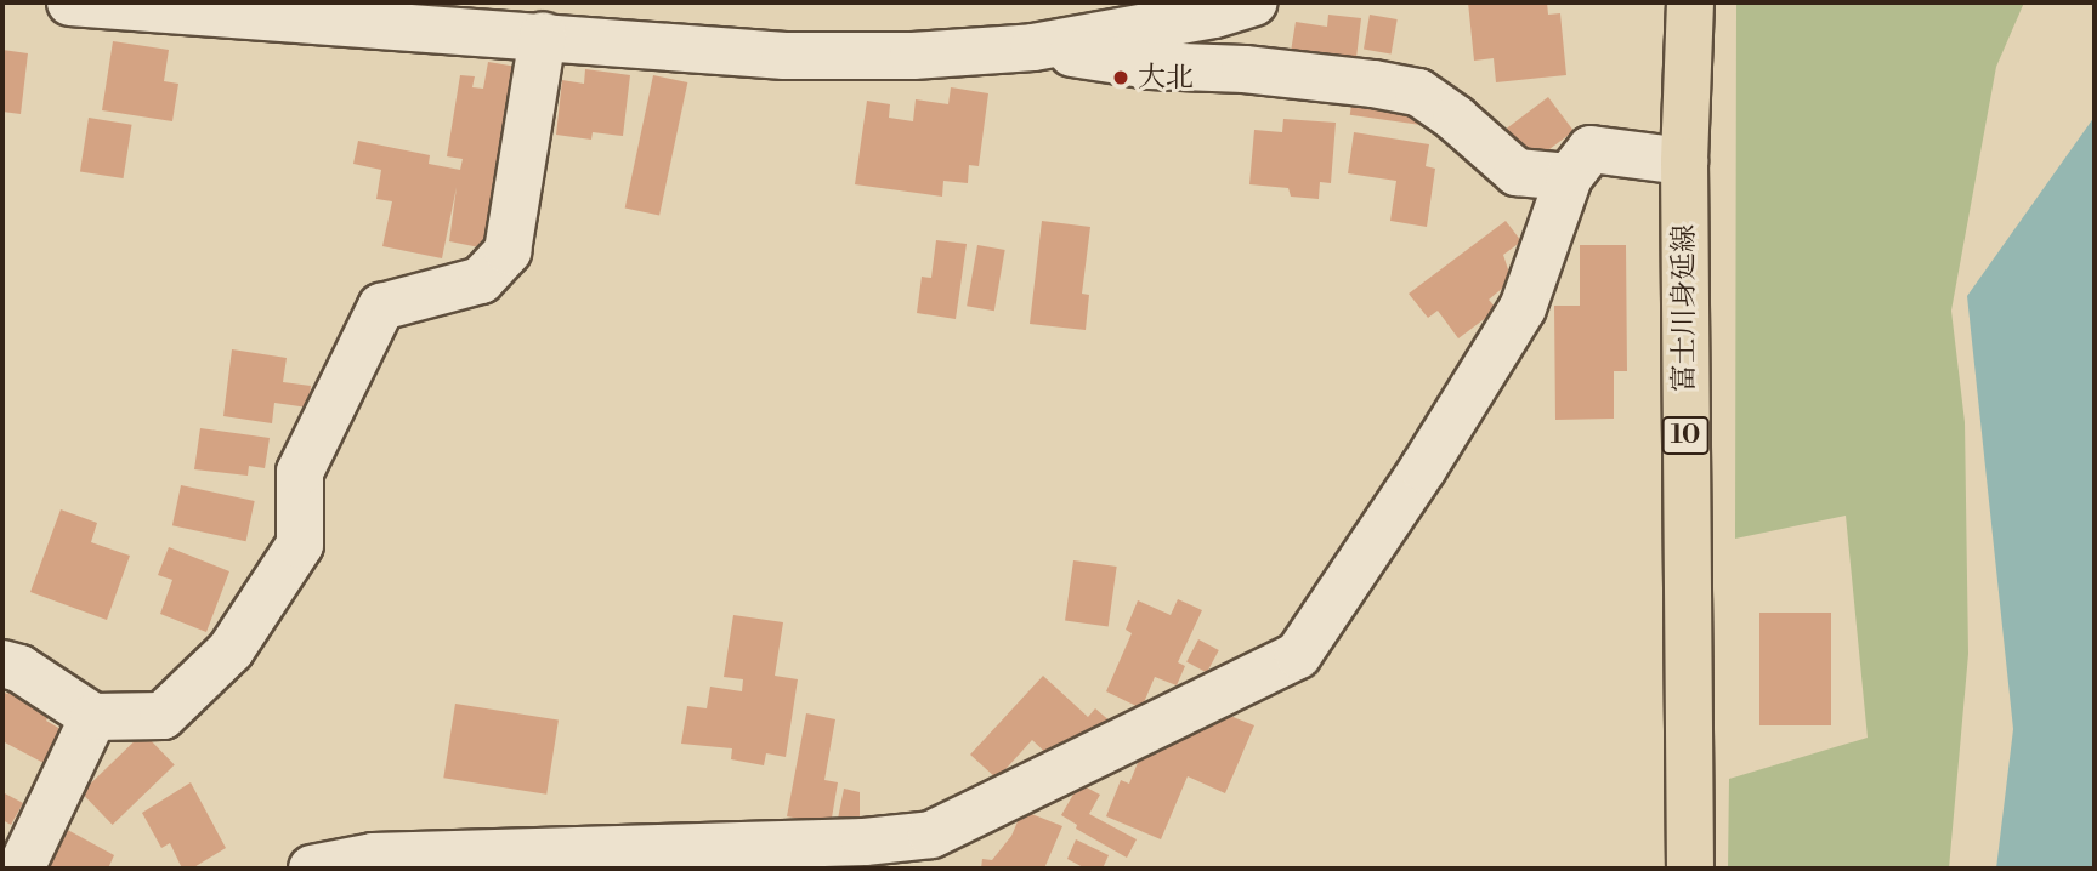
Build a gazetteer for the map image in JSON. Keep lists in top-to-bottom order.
{
  "streets": {
    "main road": ["富士川身延線", "10"]
  },
  "places": ["大北"]
}
